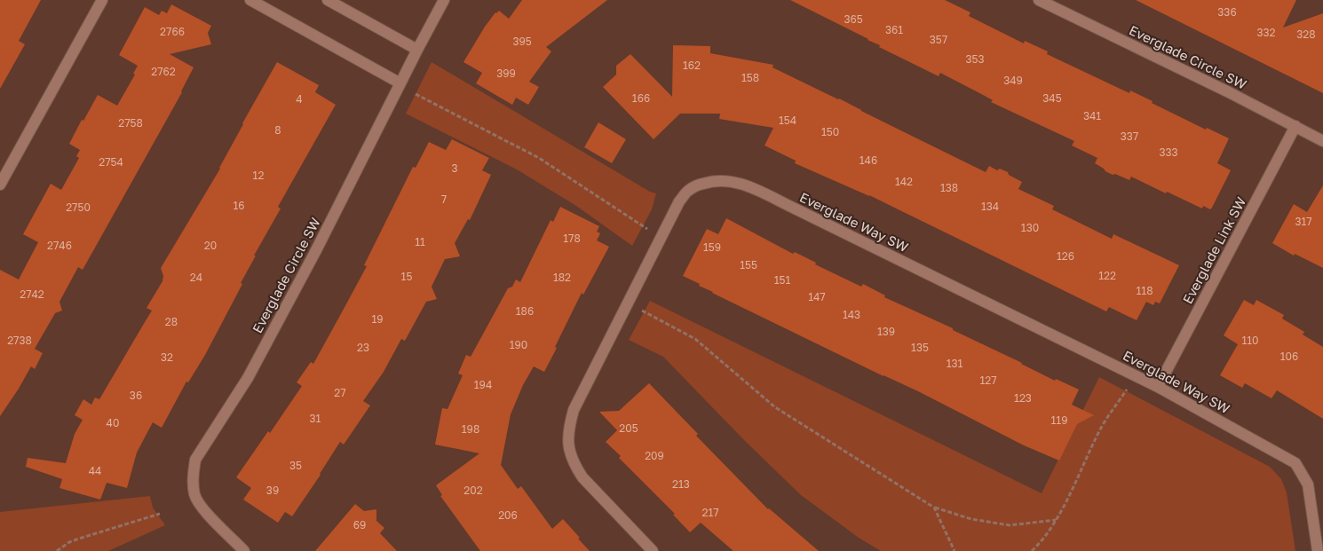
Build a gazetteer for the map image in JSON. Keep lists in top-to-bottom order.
{
  "streets": {
    "street": ["Everglade Circle SW", "Everglade Way SW", "Everglade Link SW"]
  },
  "crossings": [
    ["Everglade Circle SW", "Everglade Link SW"],
    ["Everglade Way SW", "Everglade Link SW"]
  ],
  "house_numbers": [
    "336",
    "365",
    "361",
    "2766",
    "332",
    "328",
    "357",
    "395",
    "353",
    "162",
    "2762",
    "399",
    "158",
    "349",
    "166",
    "345",
    "4",
    "341",
    "154",
    "2758",
    "8",
    "150",
    "337",
    "333",
    "146",
    "2754",
    "3",
    "12",
    "142",
    "138",
    "7",
    "16",
    "134",
    "2750",
    "317",
    "130",
    "178",
    "11",
    "2746",
    "20",
    "159",
    "126",
    "155",
    "122",
    "15",
    "24",
    "182",
    "151",
    "118",
    "2742",
    "147",
    "186",
    "143",
    "19",
    "28",
    "139",
    "2738",
    "110",
    "190",
    "23",
    "135",
    "106",
    "32",
    "131",
    "127",
    "194",
    "27",
    "36",
    "123",
    "31",
    "119",
    "40",
    "205",
    "198",
    "209",
    "35",
    "44",
    "213",
    "39",
    "202",
    "217",
    "206",
    "69"
  ]
}
